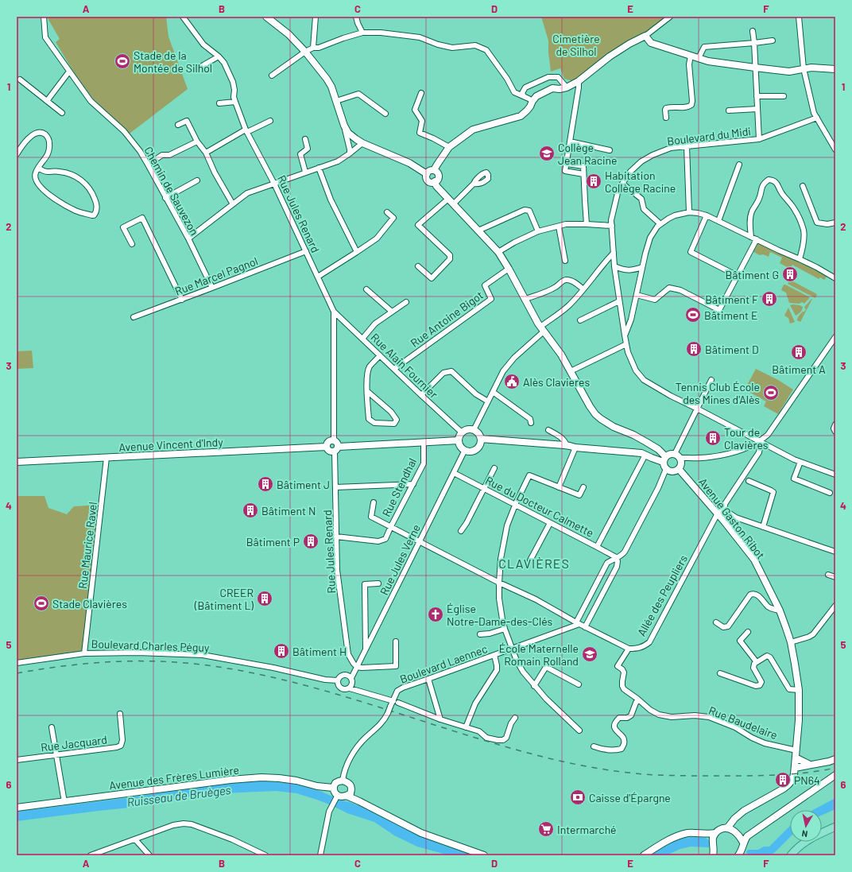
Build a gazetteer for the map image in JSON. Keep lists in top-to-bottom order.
{
  "streets": {
    "street": [
      "Boulevard du Midi",
      "Chemin de Sauvezon",
      "Rue Jules Renard",
      "Rue Marcel Pagnol",
      "Rue Antoine Bigot",
      "Rue Alain Fournier",
      "Avenue Vincent d'Indy",
      "Rue Stendhal",
      "Rue du Docteur Calmette",
      "Avenue Gaston Ribot",
      "Rue Maurice Ravel",
      "Rue Jules Verne",
      "Allée des Peupliers",
      "Boulevard Charles Péguy",
      "Boulevard Laennec",
      "Rue Baudelaire",
      "Rue Jacquard",
      "Avenue des Frères Lumière"
    ]
  },
  "crossings": [
    ["Boulevard du Midi", "Allée des Peupliers"],
    ["Chemin de Sauvezon", "Rue Marcel Pagnol"],
    ["Rue Jules Renard", "Rue Marcel Pagnol"],
    ["Rue Jules Renard", "Rue Alain Fournier"],
    ["Rue Jules Renard", "Avenue Vincent d'Indy"],
    ["Rue Jules Renard", "Rue Jules Verne"],
    ["Rue Antoine Bigot", "Rue Alain Fournier"],
    ["Rue Alain Fournier", "Rue Jules Verne"],
    ["Avenue Vincent d'Indy", "Rue Maurice Ravel"],
    ["Rue Stendhal", "Rue Jules Verne"],
    ["Rue Stendhal", "Boulevard Laennec"],
    ["Rue du Docteur Calmette", "Rue Jules Verne"],
    ["Avenue Gaston Ribot", "Allée des Peupliers"],
    ["Avenue Gaston Ribot", "Rue Baudelaire"],
    ["Rue Maurice Ravel", "Boulevard Charles Péguy"],
    ["Rue Jules Verne", "Boulevard Charles Péguy"],
    ["Allée des Peupliers", "Rue Baudelaire"],
    ["Boulevard Laennec", "Avenue des Frères Lumière"]
  ],
  "districts": ["CLAVIÈRES"],
  "water": ["Ruisseau de Bruèges"],
  "parks": ["Cimetière de Silhol"],
  "places": {
    "sports": [
      "Stade de la Montée de Silhol",
      "Bâtiment E",
      "Tennis Club École des Mines d'Alès",
      "Stade Clavières"
    ],
    "school or university": ["Collège Jean Racine", "École Maternelle Romain Rolland"],
    "building": [
      "Habitation Collège Racine",
      "Bâtiment G",
      "Bâtiment F",
      "Bâtiment D",
      "Bâtiment A",
      "Tour de Clavières",
      "Bâtiment J",
      "Bâtiment N",
      "Bâtiment P",
      "CREER (Bâtiment L)",
      "Bâtiment H",
      "PN64"
    ],
    "public building": ["Alès Clavieres"],
    "church": ["Église Notre-Dame-des-Clés"],
    "bank": ["Caisse d'Épargne"],
    "supermarket": ["Intermarché"]
  },
  "north": "bottom",
  "grid": {
    "columns": [
      "A",
      "B",
      "C",
      "D",
      "E",
      "F"
    ],
    "rows": [
      "1",
      "2",
      "3",
      "4",
      "5",
      "6"
    ]
  }
}
